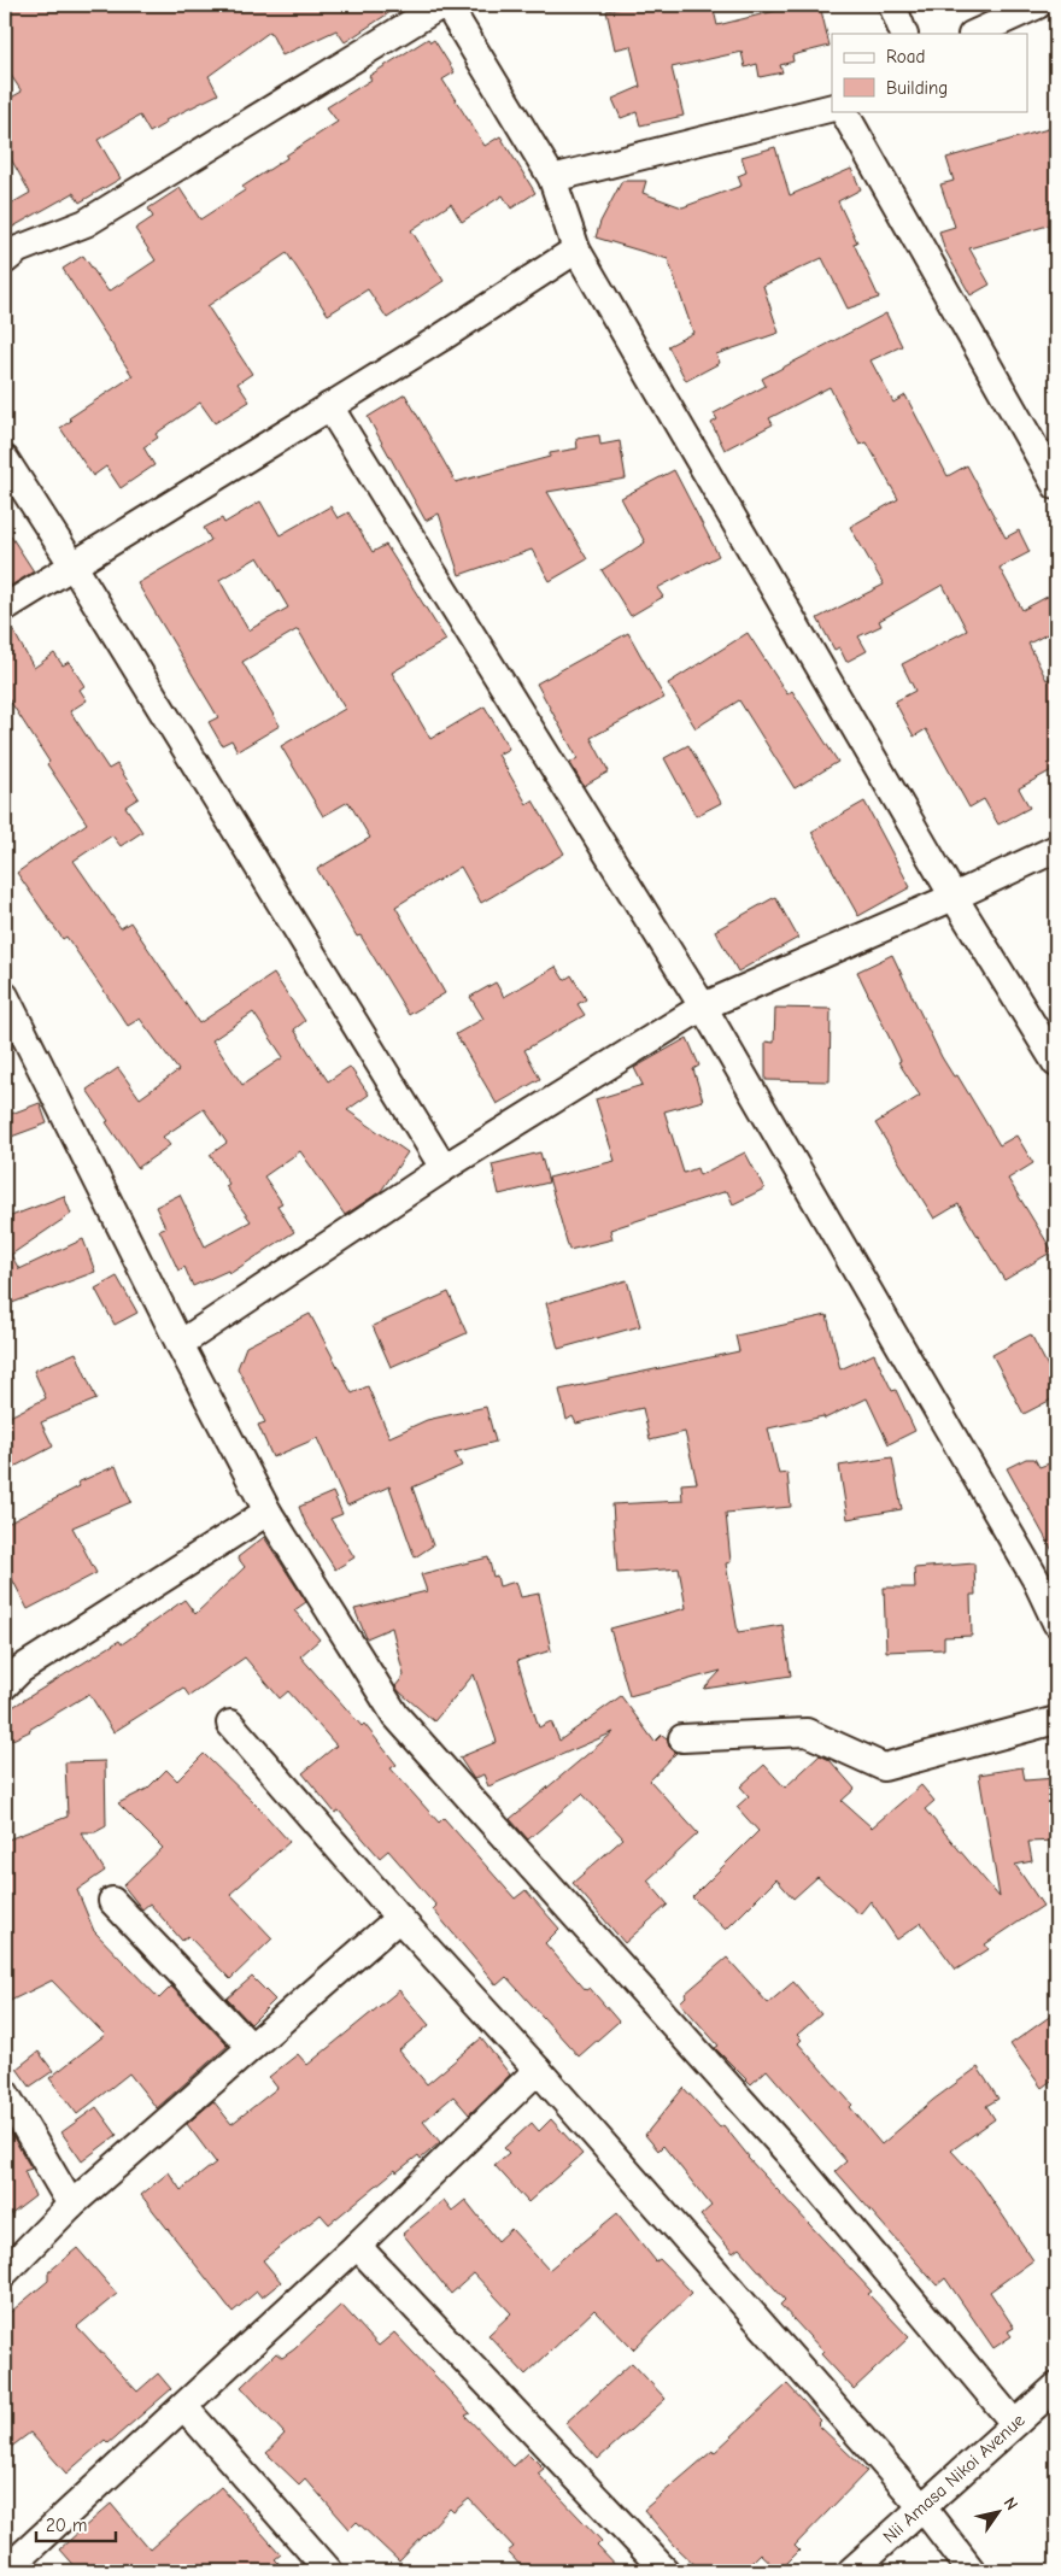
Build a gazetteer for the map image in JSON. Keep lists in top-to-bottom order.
{
  "streets": {
    "street": ["Nii Amasa Nikoi Avenue"]
  },
  "legend": ["Road", "Building"],
  "scale_bar": "20 m",
  "north": "top right"
}
